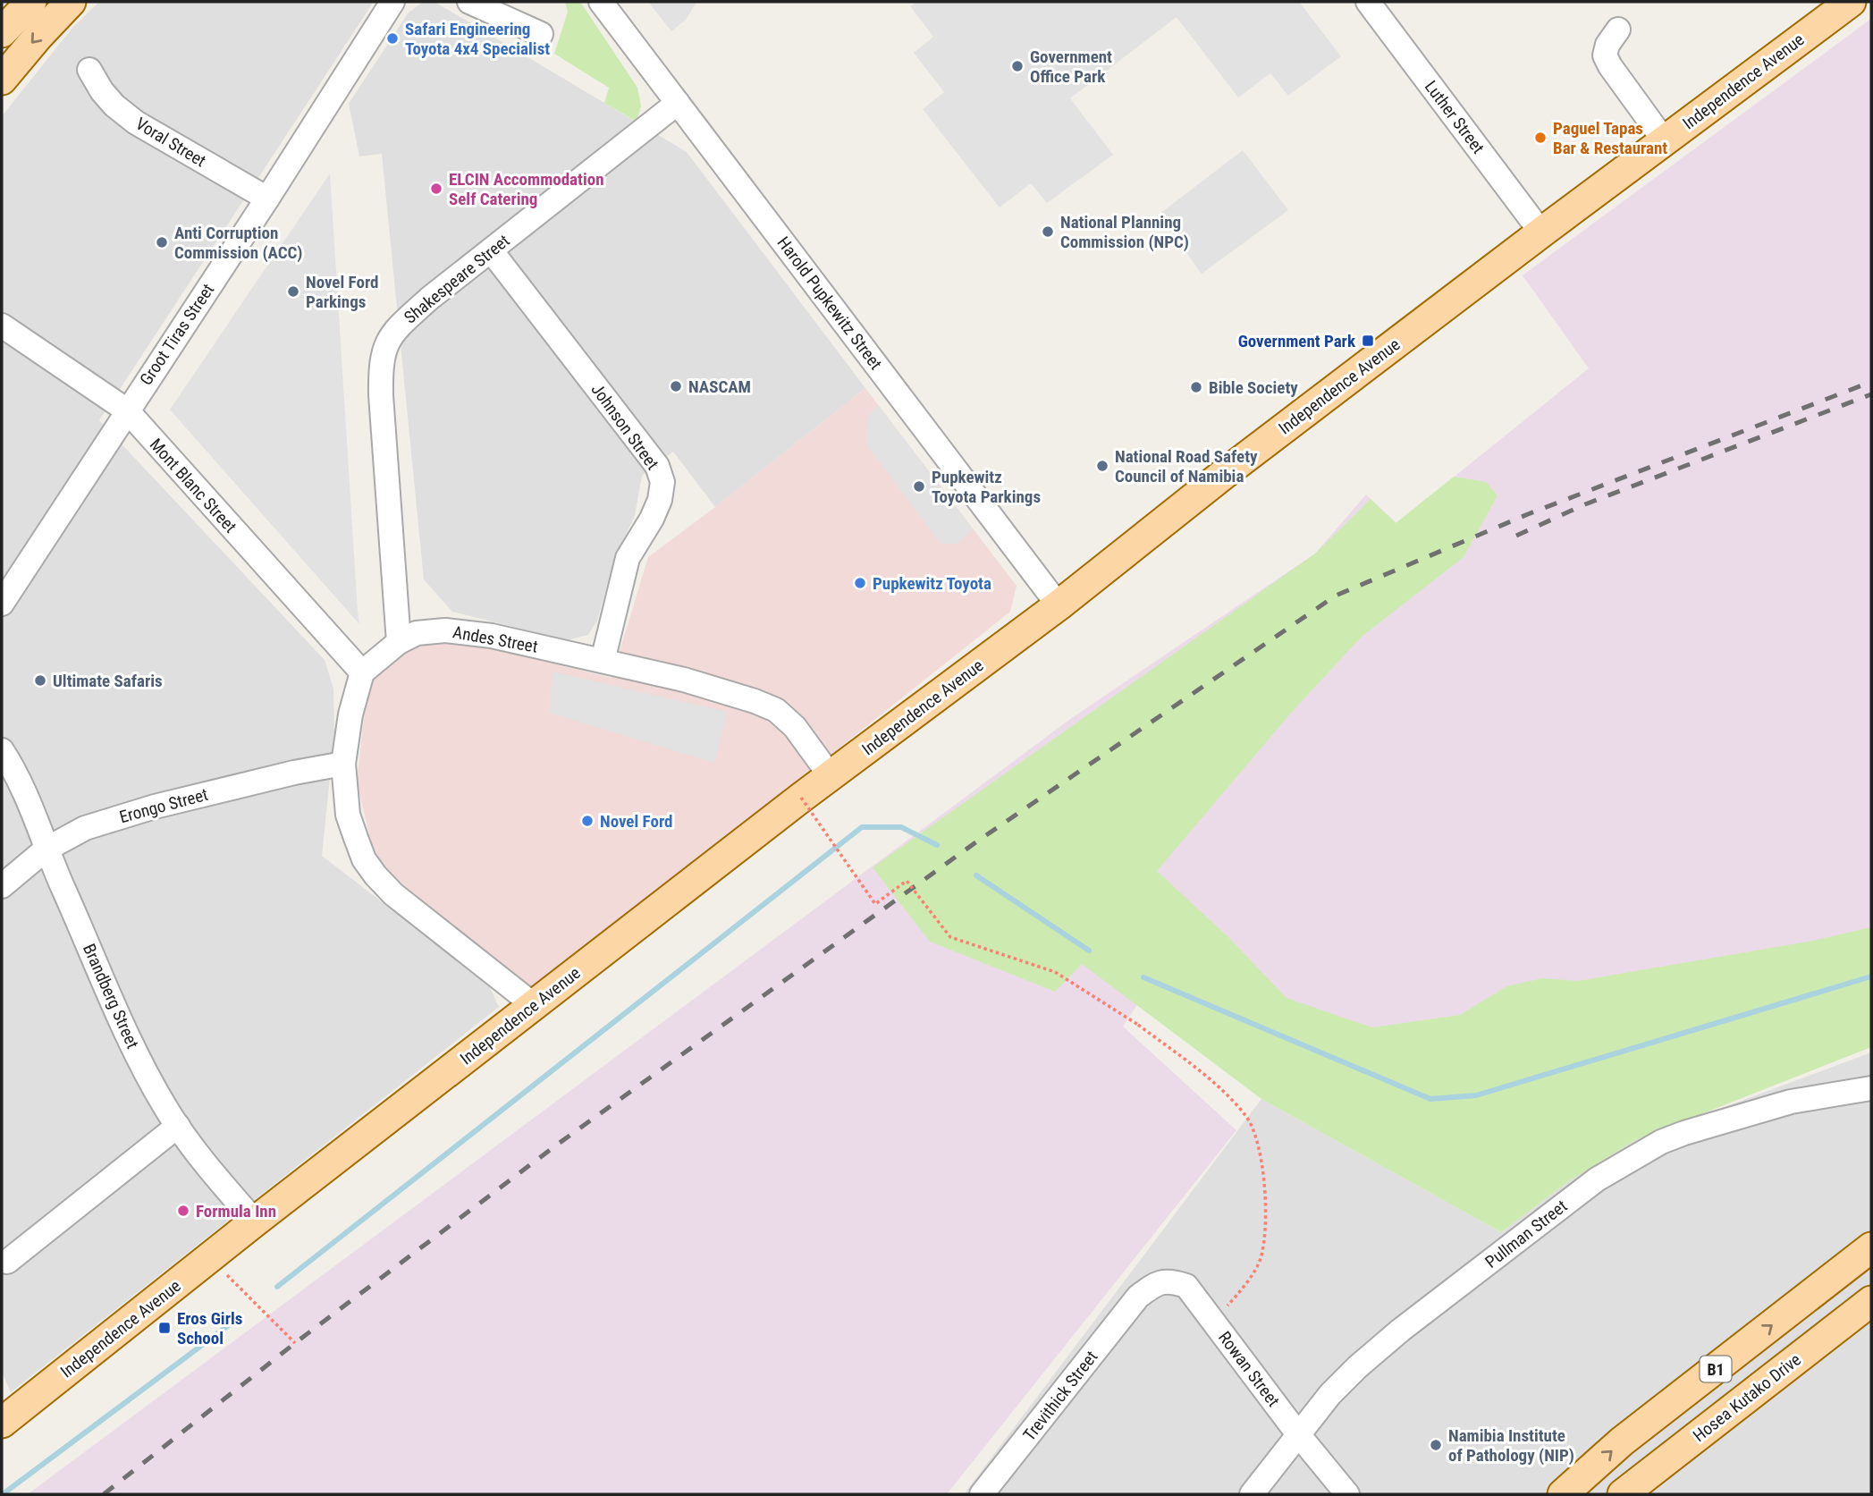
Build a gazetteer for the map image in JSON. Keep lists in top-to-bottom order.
{
  "streets": {
    "main road": ["Independence Avenue", "B1", "Hosea Kutako Drive"],
    "street": [
      "Luther Street",
      "Voral Street",
      "Shakespeare Street",
      "Harold Pupkewitz Street",
      "Groot Tiras Street",
      "Johnson Street",
      "Mont Blanc Street",
      "Andes Street",
      "Erongo Street",
      "Brandberg Street",
      "Pullman Street",
      "Rowan Street",
      "Trevithick Street"
    ]
  },
  "crossings": [
    ["Independence Avenue", "Luther Street"],
    ["Independence Avenue", "Harold Pupkewitz Street"],
    ["Independence Avenue", "Andes Street"],
    ["Independence Avenue", "Brandberg Street"],
    ["Voral Street", "Groot Tiras Street"],
    ["Shakespeare Street", "Harold Pupkewitz Street"],
    ["Shakespeare Street", "Johnson Street"],
    ["Shakespeare Street", "Andes Street"],
    ["Groot Tiras Street", "Mont Blanc Street"],
    ["Johnson Street", "Andes Street"],
    ["Mont Blanc Street", "Andes Street"],
    ["Erongo Street", "Brandberg Street"],
    ["Pullman Street", "Rowan Street"],
    ["Rowan Street", "Trevithick Street"]
  ],
  "places": {
    "other": [
      "Safari Engineering Toyota 4x4 Specialist",
      "Government Office Park",
      "Paguel Tapas Bar & Restaurant",
      "ELCIN Accommodation Self Catering",
      "National Planning Commission (NPC)",
      "Anti Corruption Commission (ACC)",
      "Novel Ford Parkings",
      "NASCAM",
      "Bible Society",
      "National Road Safety Council of Namibia",
      "Pupkewitz Toyota Parkings",
      "Pupkewitz Toyota",
      "Ultimate Safaris",
      "Novel Ford",
      "Formula Inn",
      "Namibia Institute of Pathology (NIP)"
    ],
    "transit": ["Government Park", "Eros Girls School"]
  }
}
